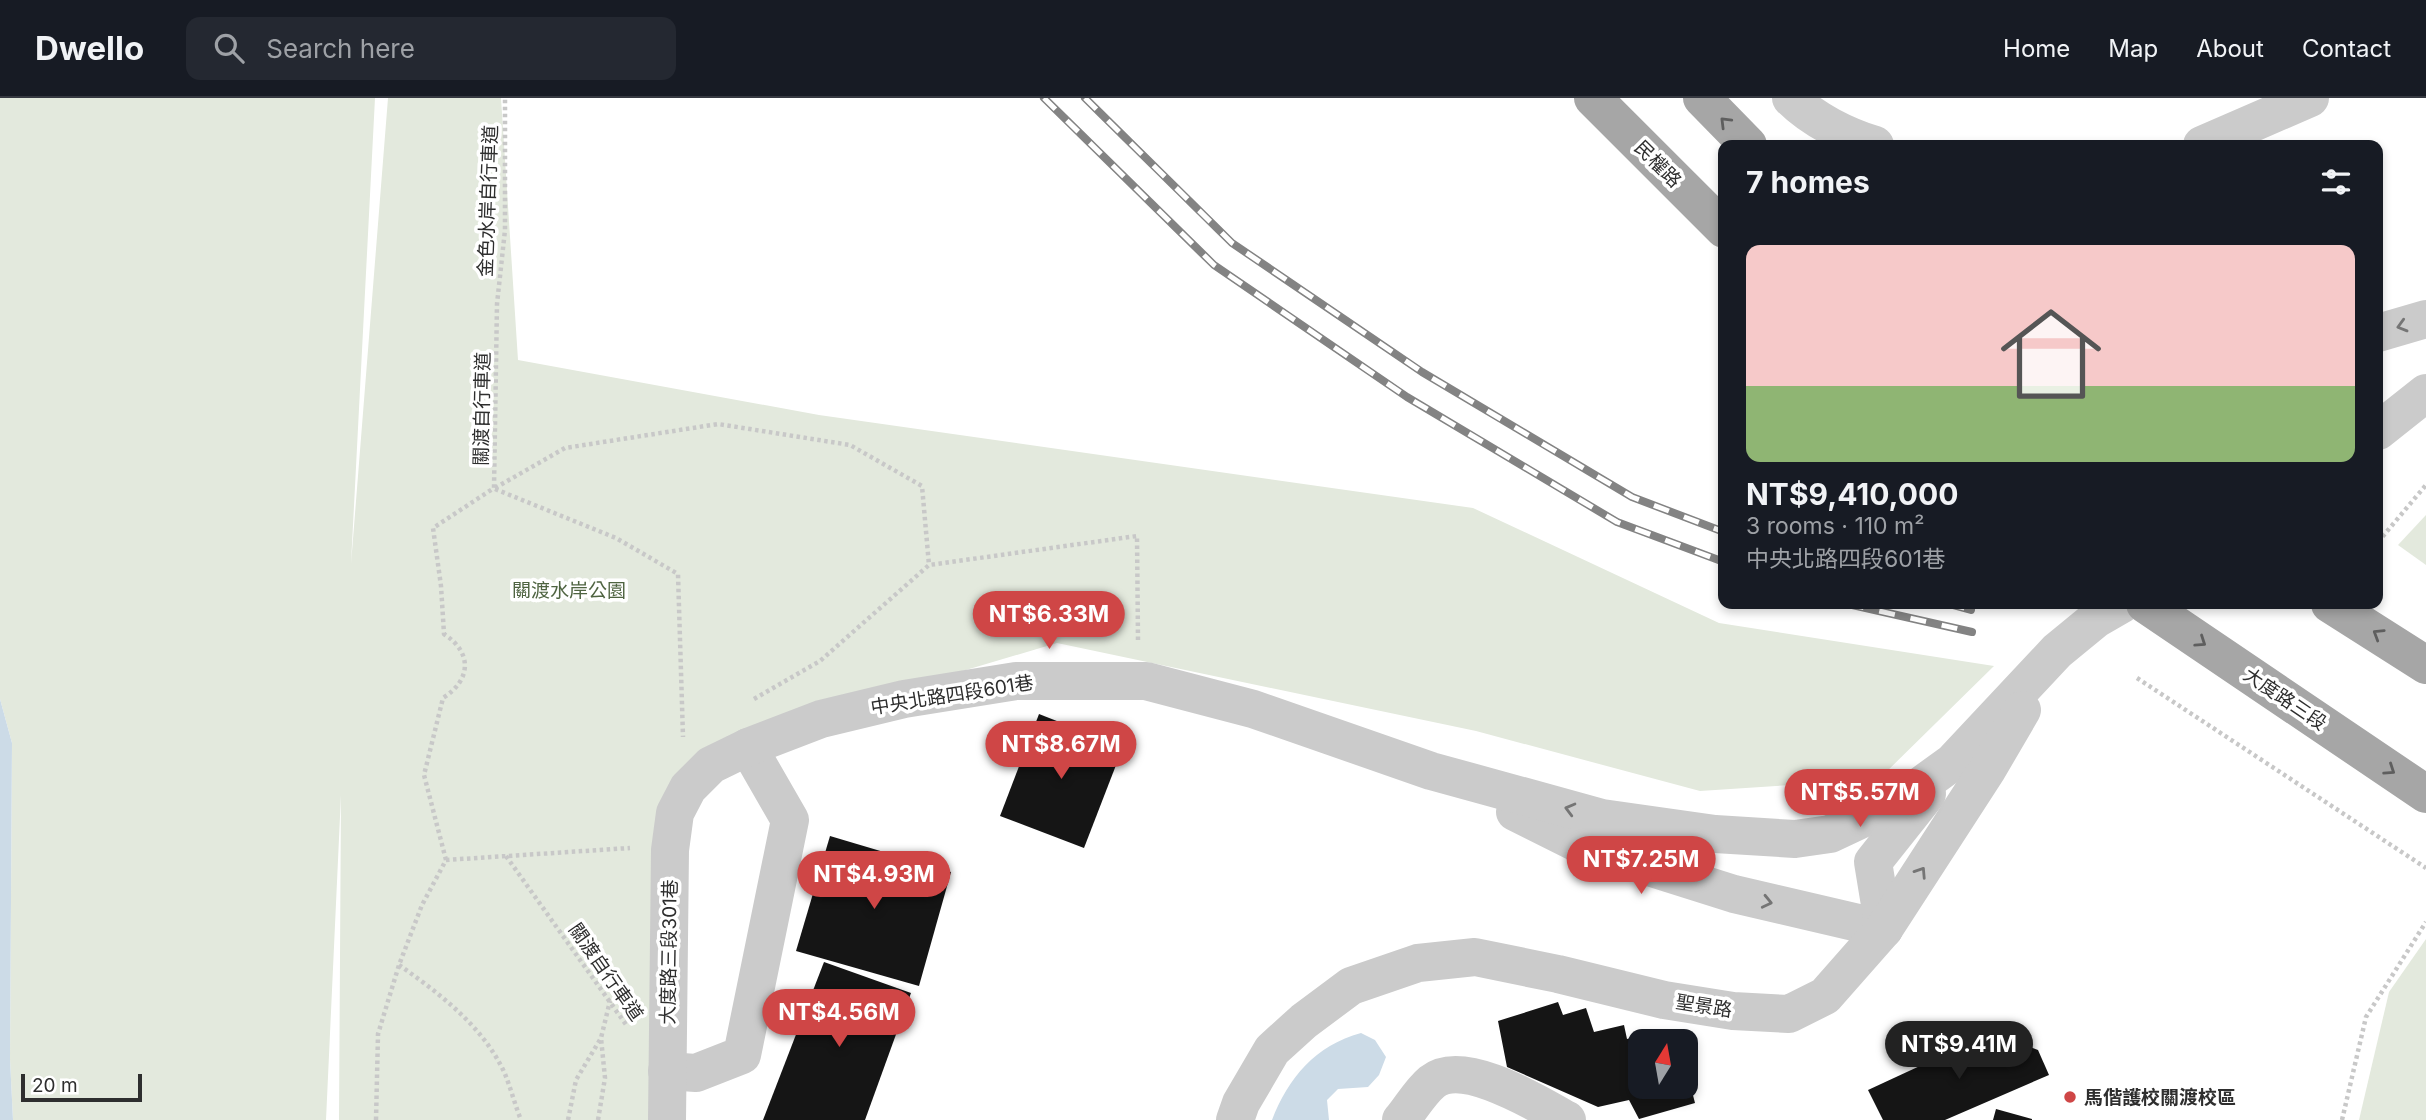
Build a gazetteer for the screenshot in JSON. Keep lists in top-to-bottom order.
{
  "streets": {
    "main road": ["民權路", "大度路三段"],
    "street": ["中央北路四段601巷", "大度路三段301巷", "聖景路"],
    "path": ["金色水岸自行車道", "關渡自行車道"]
  },
  "crossings": [
    ["金色水岸自行車道", "關渡自行車道"],
    ["中央北路四段601巷", "大度路三段301巷"],
    ["中央北路四段601巷", "聖景路"]
  ],
  "parks": ["關渡水岸公園"],
  "places": ["馬偕護校關渡校區"],
  "scale_bar": "20 m",
  "north": "top",
  "page": {
    "header": "Dwello",
    "search": "Search here",
    "nav": [
      "Home",
      "Map",
      "About",
      "Contact"
    ],
    "heading": "7 homes",
    "list": [
      {
        "name": "NT$9,410,000",
        "note": "3 rooms · 110 m² · 中央北路四段601巷"
      }
    ],
    "price": [
      "NT$6.33M",
      "NT$8.67M",
      "NT$5.57M",
      "NT$7.25M",
      "NT$4.93M",
      "NT$4.56M",
      "NT$9.41M"
    ],
    "scale": "20 m"
  }
}
